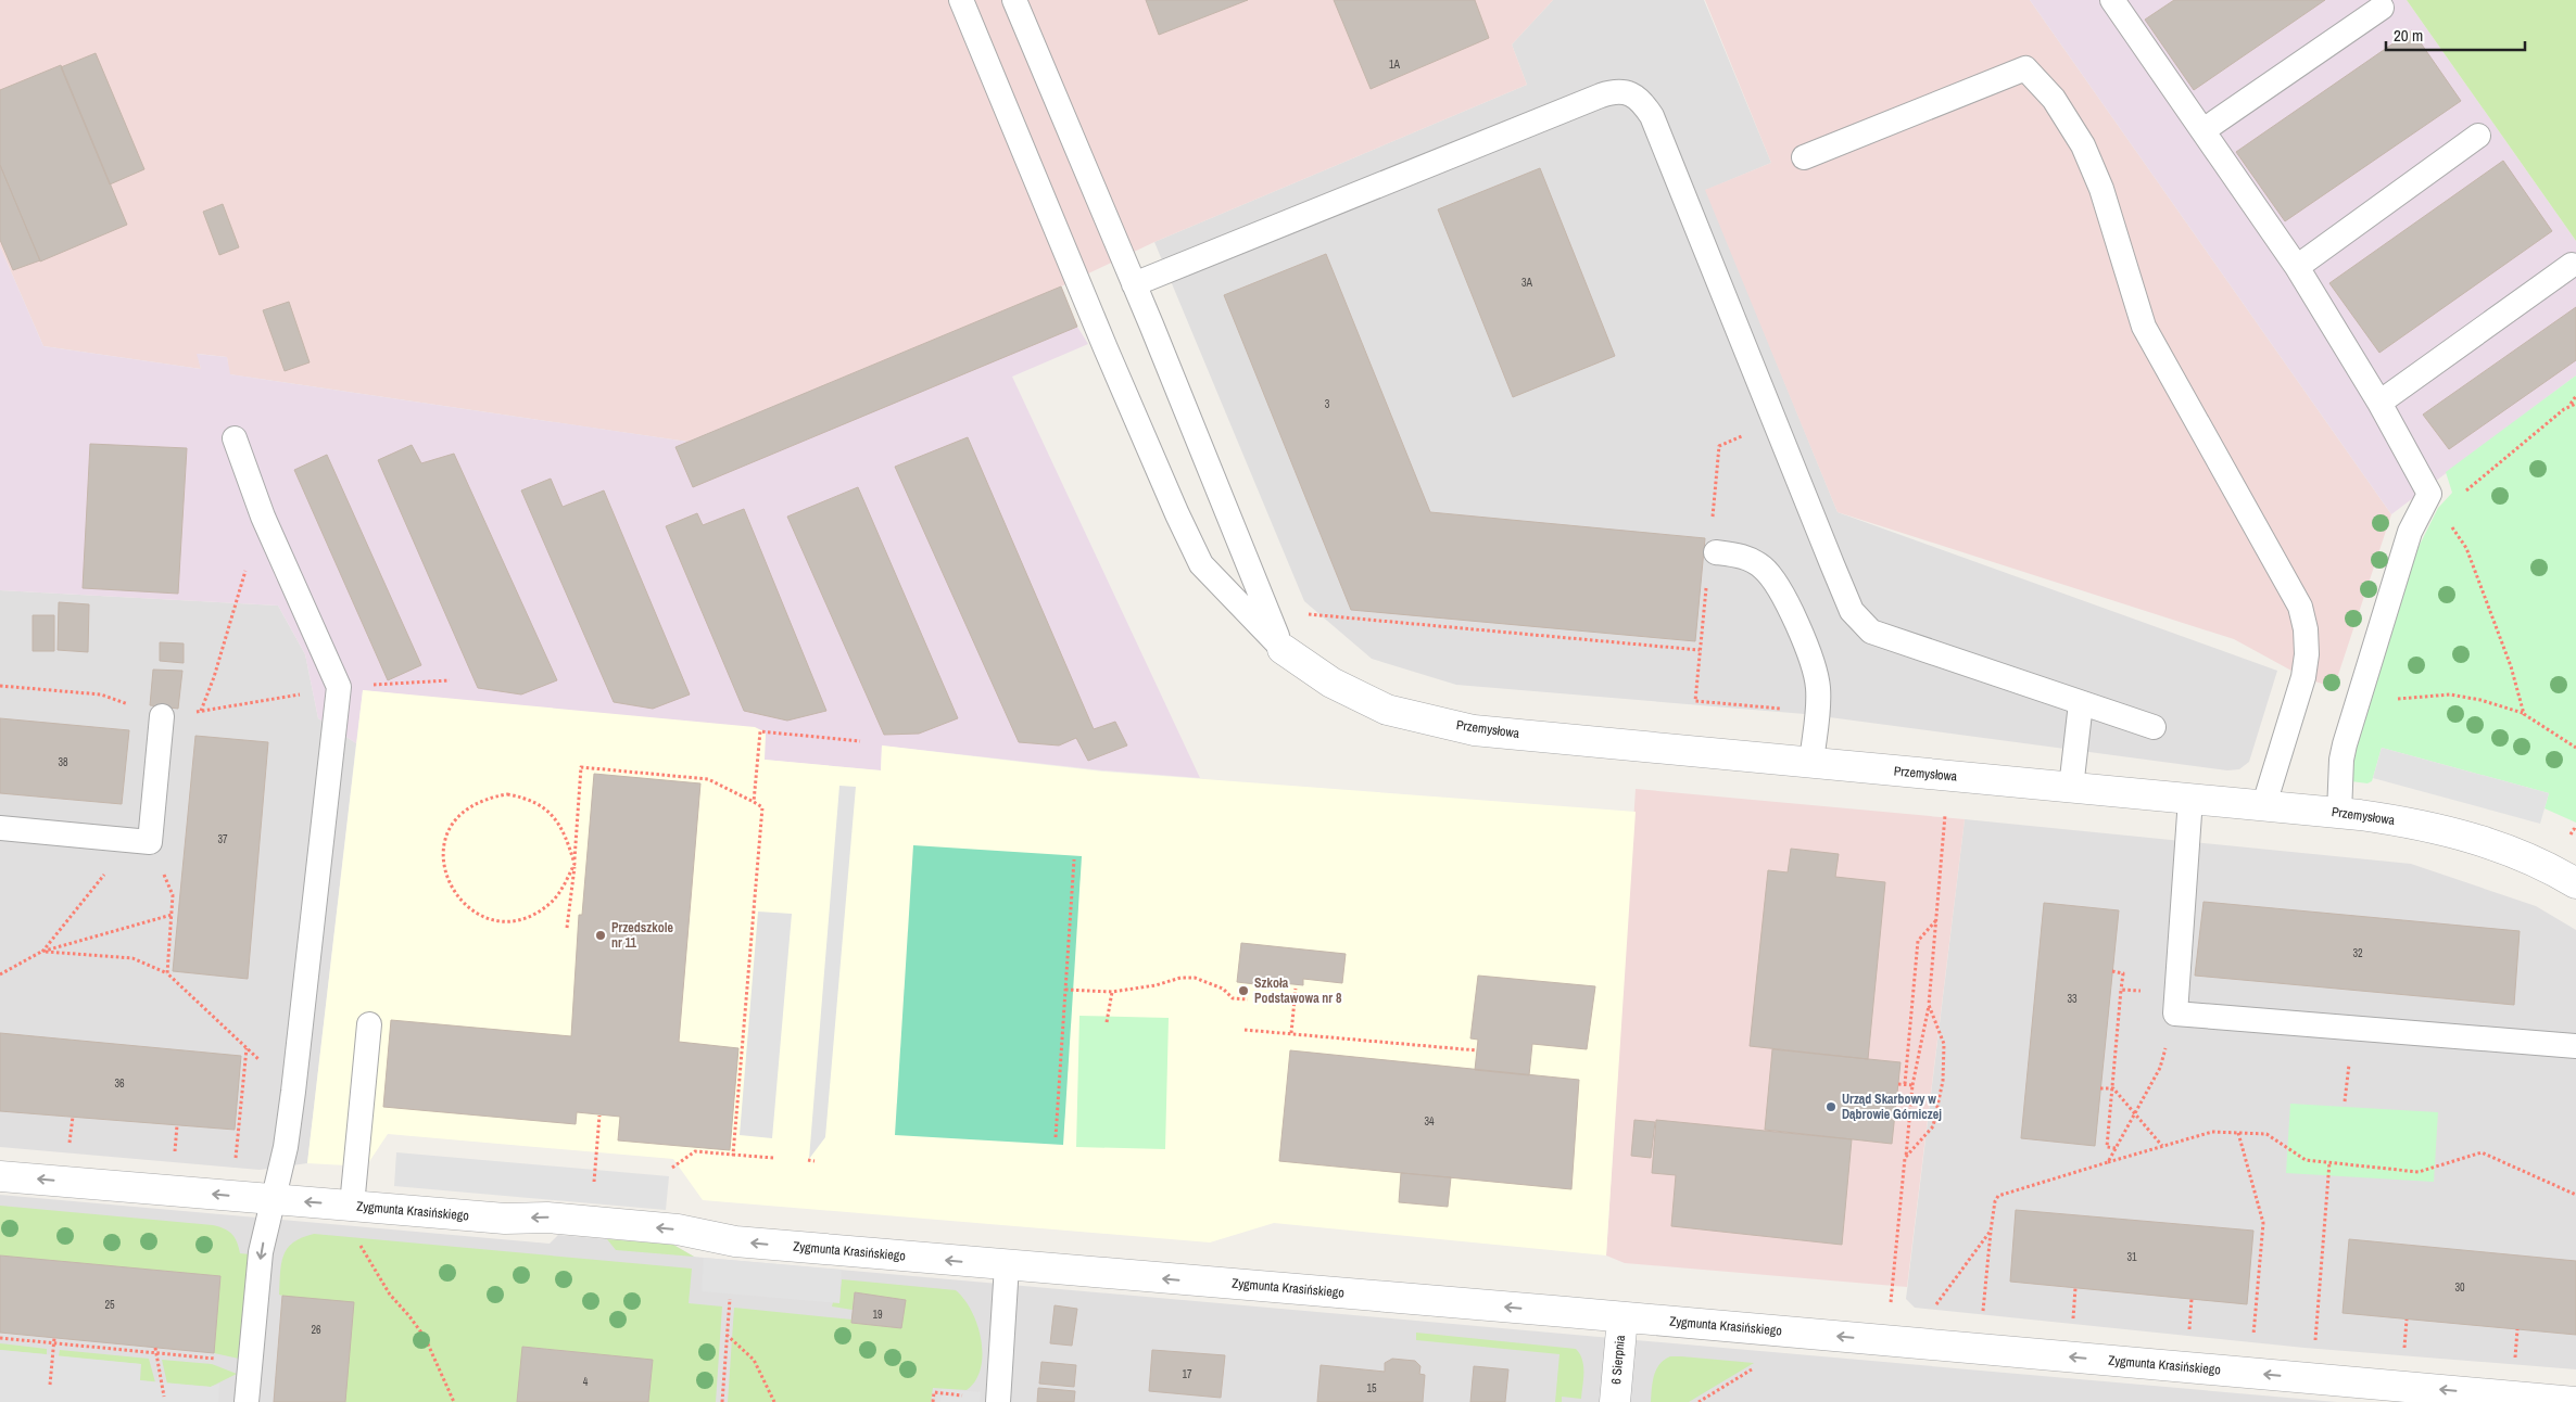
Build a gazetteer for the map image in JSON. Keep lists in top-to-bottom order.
{
  "streets": {
    "street": ["Przemysłowa", "Zygmunta Krasińskiego", "6 Sierpnia"]
  },
  "crossings": [
    ["Zygmunta Krasińskiego", "6 Sierpnia"]
  ],
  "one_way": ["Zygmunta Krasińskiego"],
  "places": ["Przedszkole nr 11", "Szkoła Podstawowa nr 8", "Urząd Skarbowy w Dąbrowie Górniczej"],
  "house_numbers": [
    "1A",
    "3A",
    "3",
    "38",
    "37",
    "32",
    "33",
    "36",
    "34",
    "31",
    "30",
    "25",
    "19",
    "26",
    "17",
    "4",
    "15"
  ],
  "scale_bar": "20 m"
}
